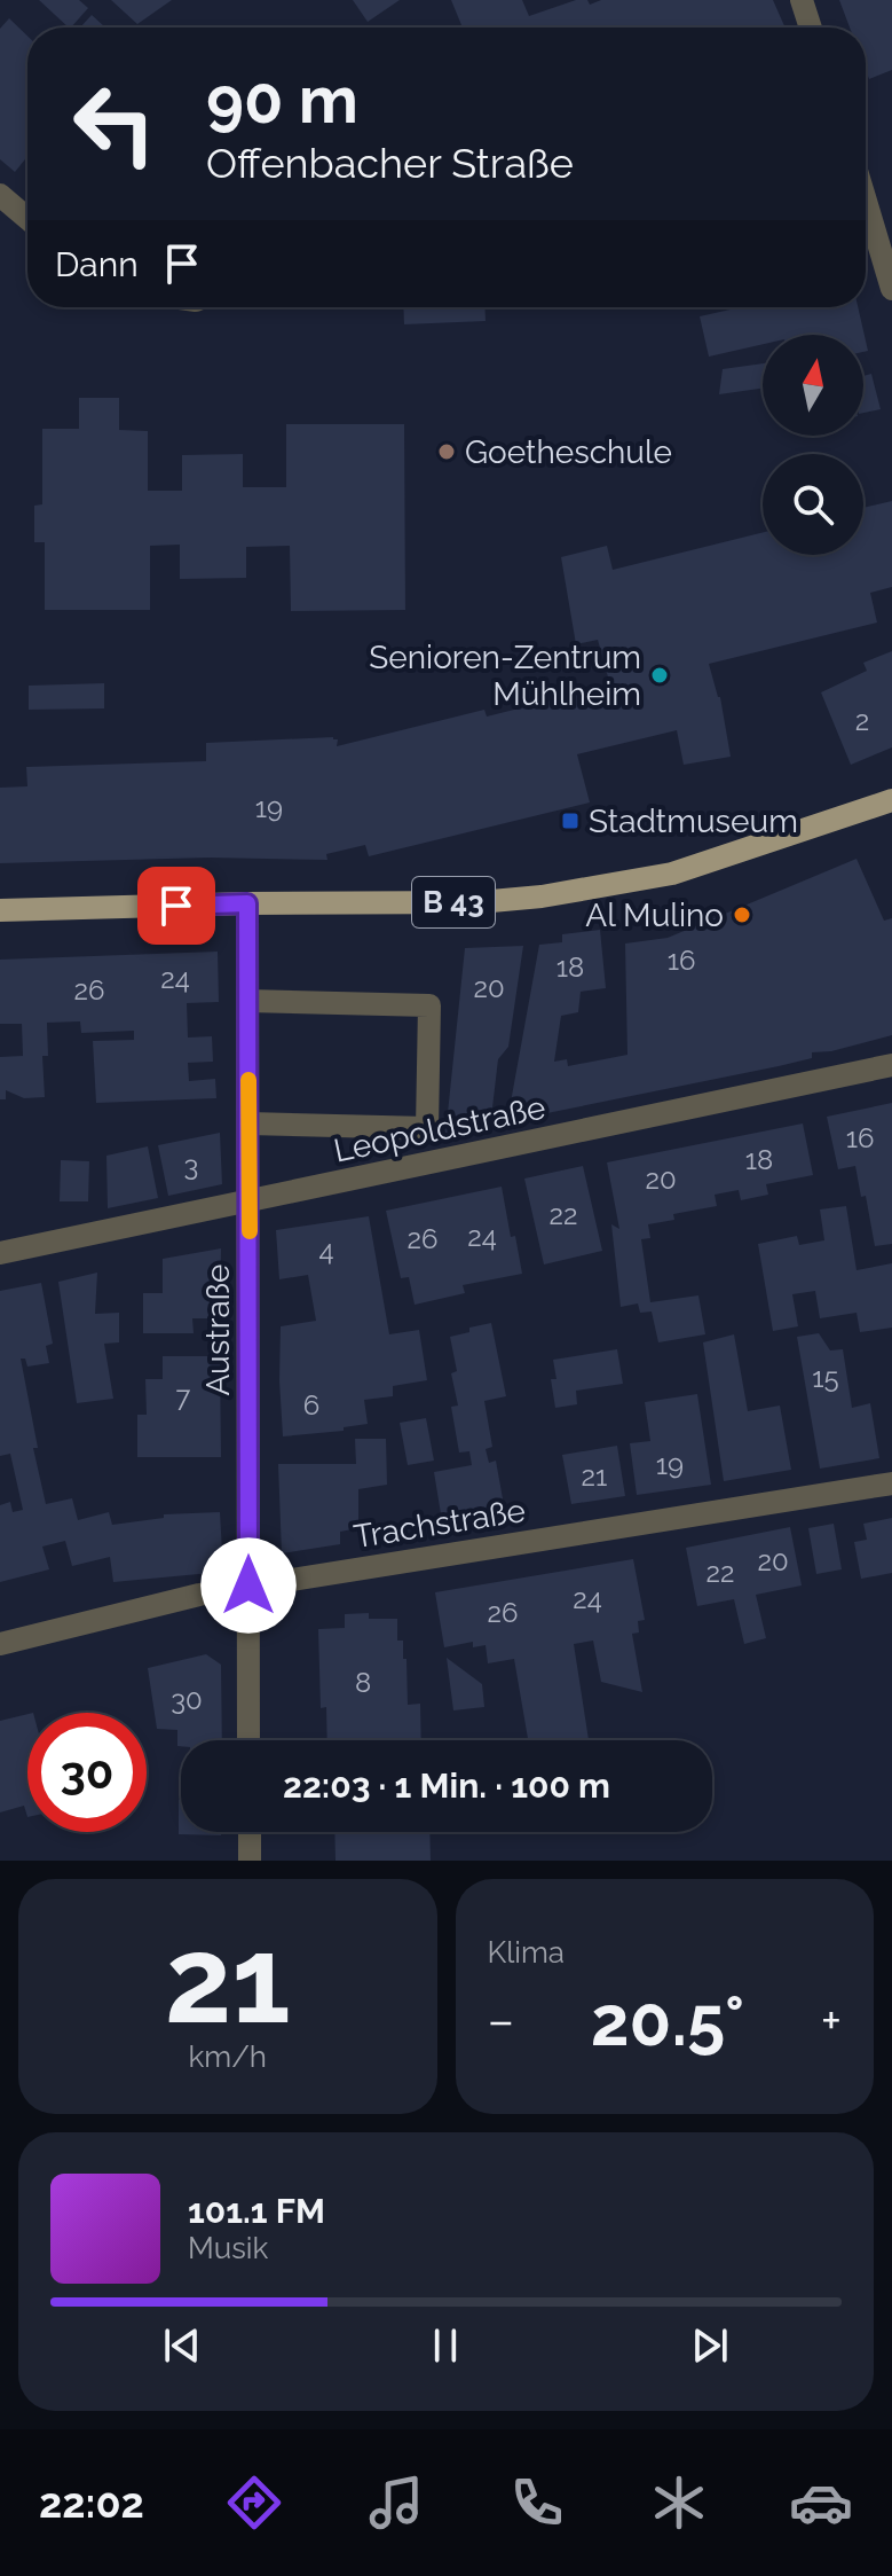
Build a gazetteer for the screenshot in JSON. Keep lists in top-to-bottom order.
{
  "streets": {
    "main road": ["B 43"],
    "street": ["Leopoldstraße", "Austraße", "Trachstraße"]
  },
  "crossings": [
    ["B 43", "Austraße"],
    ["Leopoldstraße", "Austraße"],
    ["Austraße", "Trachstraße"]
  ],
  "places": {
    "other": ["Goetheschule", "Senioren-Zentrum Mühlheim", "Al Mulino"],
    "transit": ["Stadtmuseum"]
  },
  "house_numbers": [
    "2",
    "19",
    "16",
    "18",
    "24",
    "20",
    "26",
    "16",
    "18",
    "3",
    "20",
    "22",
    "24",
    "26",
    "4",
    "15",
    "7",
    "6",
    "19",
    "21",
    "20",
    "22",
    "24",
    "26",
    "8",
    "30"
  ],
  "north": "top",
  "page": {
    "turn": ["90 m", "Offenbacher Straße"],
    "then": "Dann",
    "limit": "30",
    "trip": "22:03 · 1 Min. · 100 m",
    "tile": [
      ["21", "km/h"],
      "Klima"
    ],
    "heat": ["−", "20.5°", "+"],
    "song": ["101.1 FM", "Musik"],
    "tabs": "22:02"
  }
}
